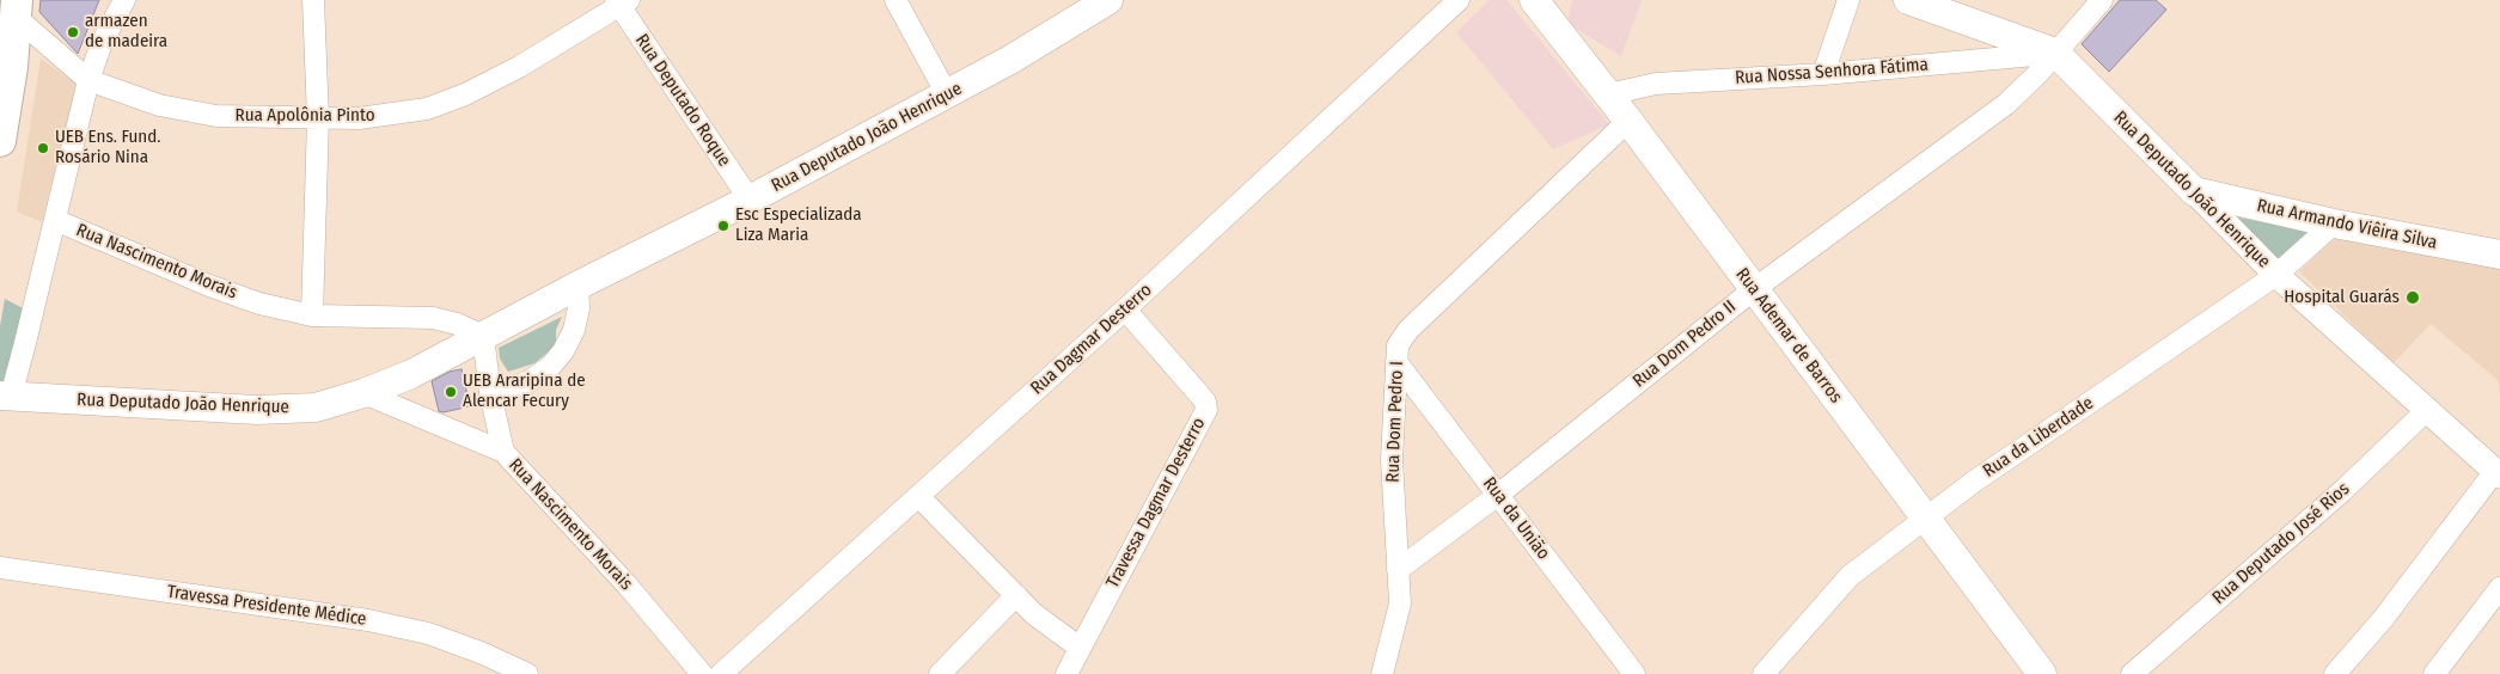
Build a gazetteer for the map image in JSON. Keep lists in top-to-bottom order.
{
  "streets": {
    "main road": ["Rua Deputado João Henrique", "Rua Armando Viêira Silva", "Rua Ademar de Barros"],
    "street": [
      "Rua Nossa Senhora Fátima",
      "Rua Deputado Roque",
      "Rua Apolônia Pinto",
      "Rua Nascimento Morais",
      "Rua Dagmar Desterro",
      "Rua Dom Pedro II",
      "Rua Dom Pedro I",
      "Rua da Liberdade",
      "Travessa Dagmar Desterro",
      "Rua da União",
      "Rua Deputado José Rios",
      "Travessa Presidente Médice"
    ]
  },
  "crossings": [
    ["Rua Nossa Senhora Fátima", "Rua Deputado João Henrique"],
    ["Rua Nossa Senhora Fátima", "Rua Ademar de Barros"],
    ["Rua Nossa Senhora Fátima", "Rua Dom Pedro II"],
    ["Rua Deputado Roque", "Rua Apolônia Pinto"],
    ["Rua Deputado Roque", "Rua Deputado João Henrique"],
    ["Rua Deputado João Henrique", "Rua Armando Viêira Silva"],
    ["Rua Deputado João Henrique", "Rua Nascimento Morais"],
    ["Rua Deputado João Henrique", "Rua Dom Pedro II"],
    ["Rua Deputado João Henrique", "Rua da Liberdade"],
    ["Rua Deputado João Henrique", "Rua Deputado José Rios"],
    ["Rua Armando Viêira Silva", "Rua da Liberdade"],
    ["Rua Ademar de Barros", "Rua Dom Pedro II"],
    ["Rua Ademar de Barros", "Rua Dom Pedro I"],
    ["Rua Ademar de Barros", "Rua da Liberdade"],
    ["Rua Dagmar Desterro", "Travessa Dagmar Desterro"],
    ["Rua Dom Pedro II", "Rua Dom Pedro I"],
    ["Rua Dom Pedro II", "Rua da União"],
    ["Rua Dom Pedro I", "Rua da União"]
  ],
  "places": [
    "armazen de madeira",
    "UEB Ens. Fund. Rosário Nina",
    "Esc Especializada Liza Maria",
    "Hospital Guarás",
    "UEB Araripina de Alencar Fecury"
  ]
}
